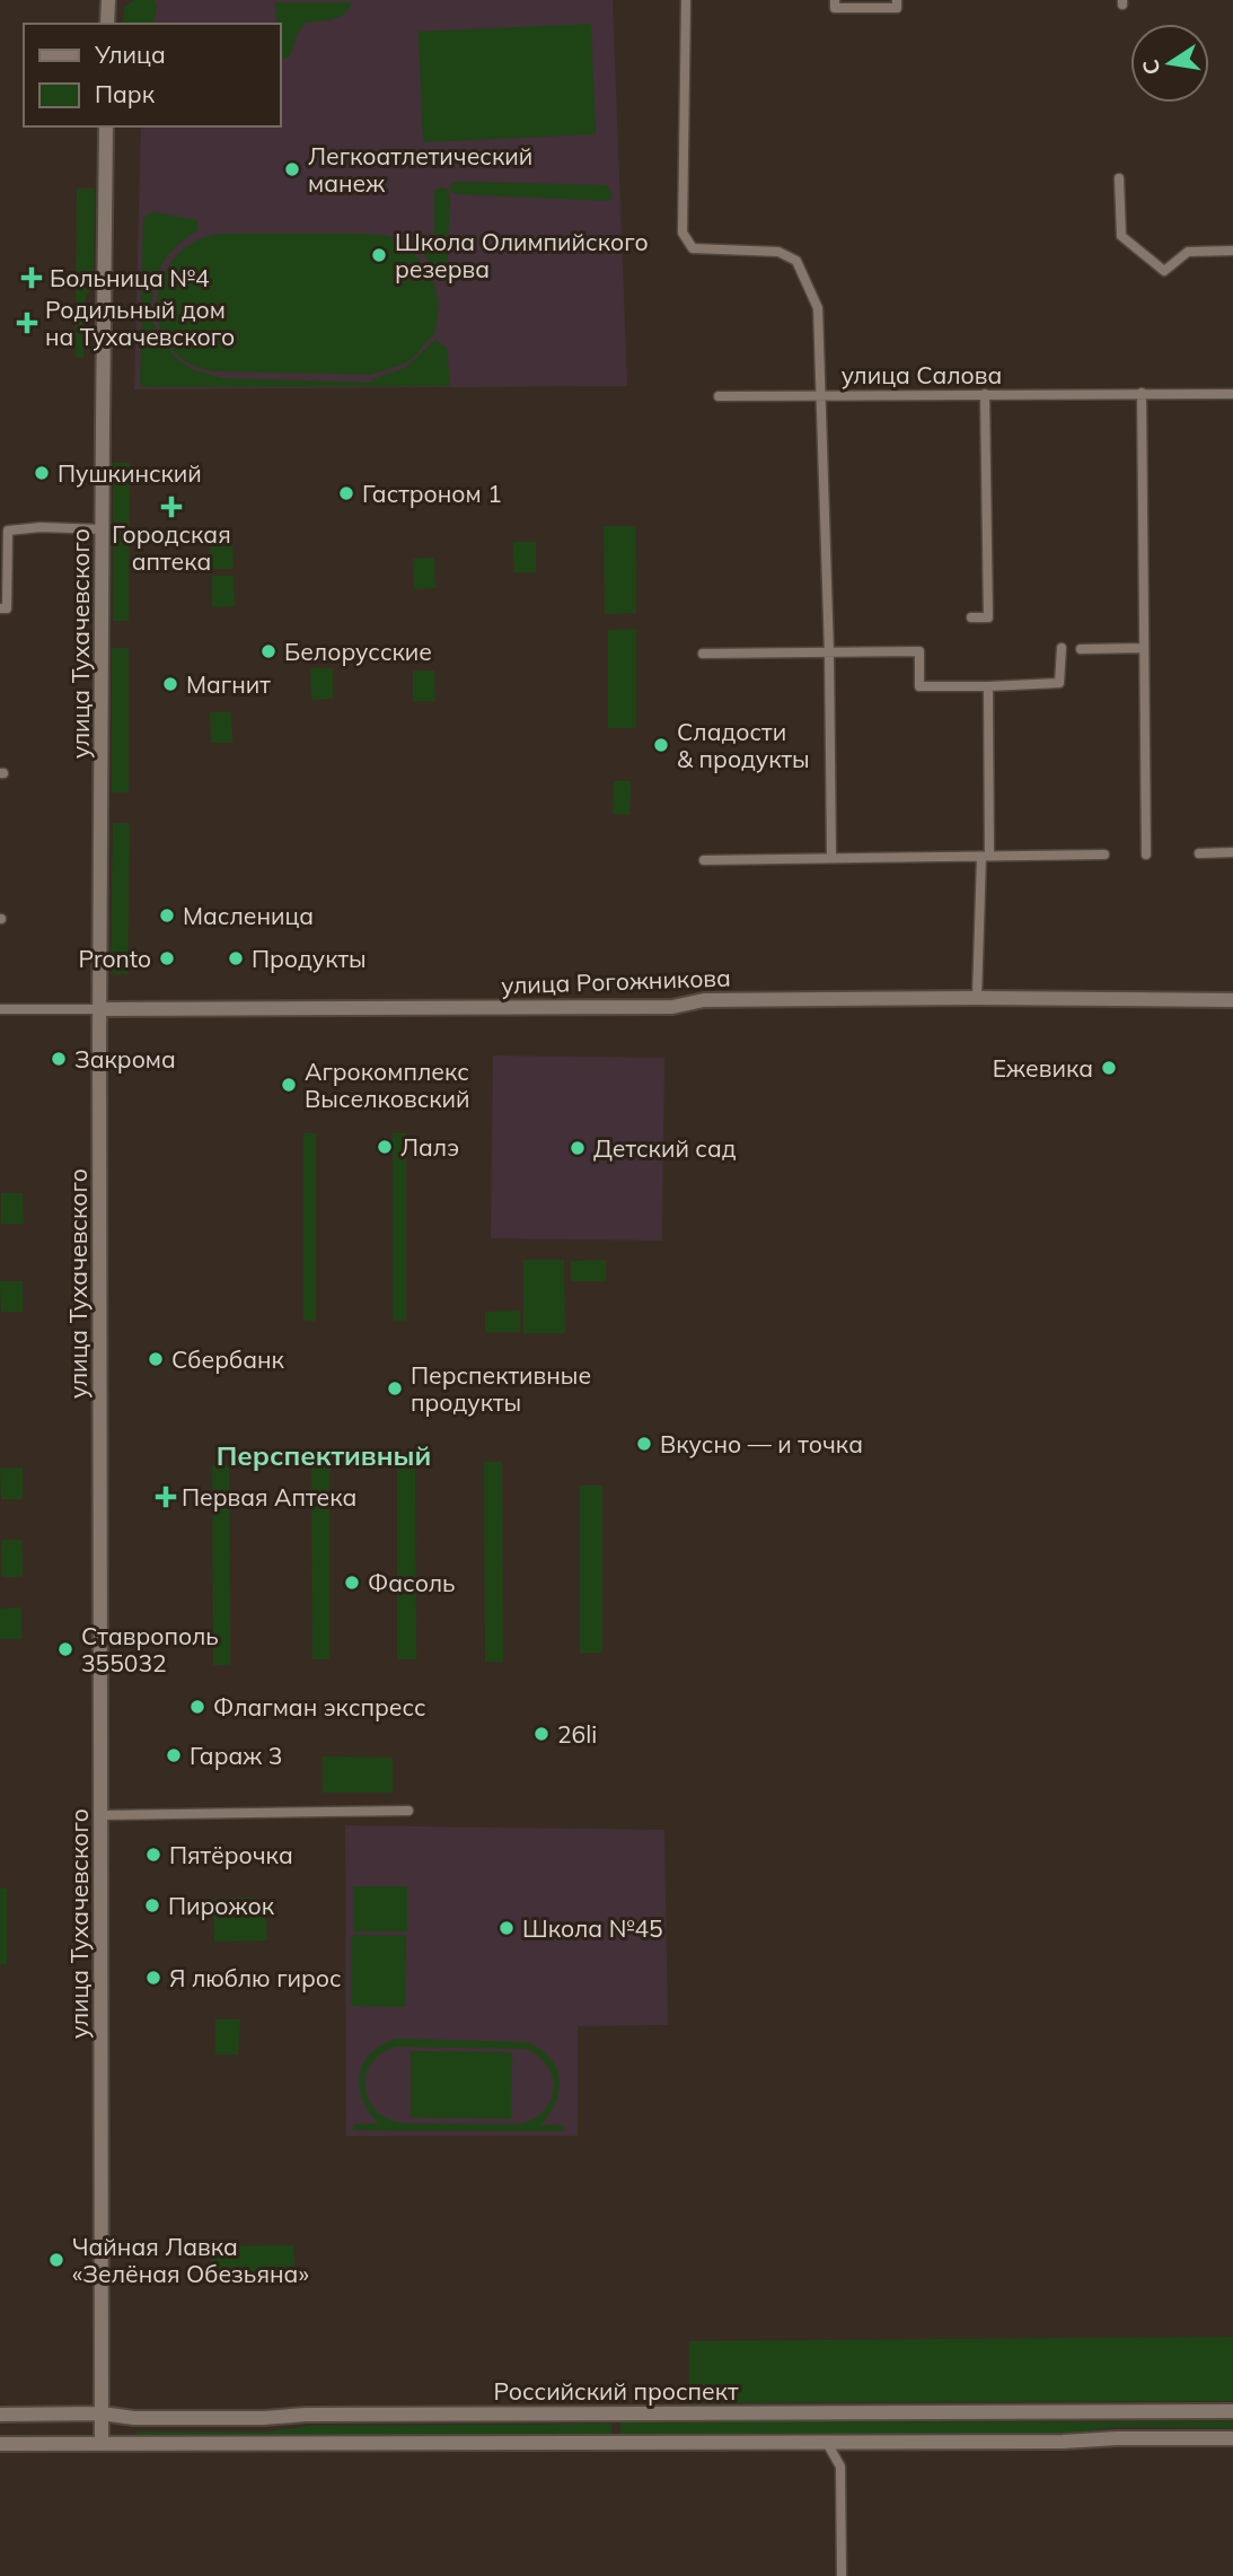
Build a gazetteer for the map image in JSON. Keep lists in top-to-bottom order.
{
  "streets": {
    "main road": ["улица Тухачевского", "улица Рогожникова", "Российский проспект"],
    "street": ["улица Салова"]
  },
  "crossings": [
    ["улица Тухачевского", "улица Рогожникова"],
    ["улица Тухачевского", "Российский проспект"]
  ],
  "districts": ["Перспективный"],
  "places": {
    "other": [
      "Легкоатлетический манеж",
      "Школа Олимпийского резерва",
      "Пушкинский",
      "Гастроном 1",
      "Белорусские",
      "Магнит",
      "Сладости & продукты",
      "Масленица",
      "Pronto",
      "Продукты",
      "Закрома",
      "Ежевика",
      "Агрокомплекс Выселковский",
      "Лалэ",
      "Детский сад",
      "Сбербанк",
      "Перспективные продукты",
      "Вкусно — и точка",
      "Фасоль",
      "Ставрополь 355032",
      "Флагман экспресс",
      "26li",
      "Гараж 3",
      "Пятёрочка",
      "Пирожок",
      "Школа №45",
      "Я люблю гирос",
      "Чайная Лавка «Зелёная Обезьяна»"
    ],
    "health": [
      "Больница №4",
      "Родильный дом на Тухачевского",
      "Городская аптека",
      "Первая Аптека"
    ]
  },
  "legend": ["Улица", "Парк"],
  "north": "left"
}
